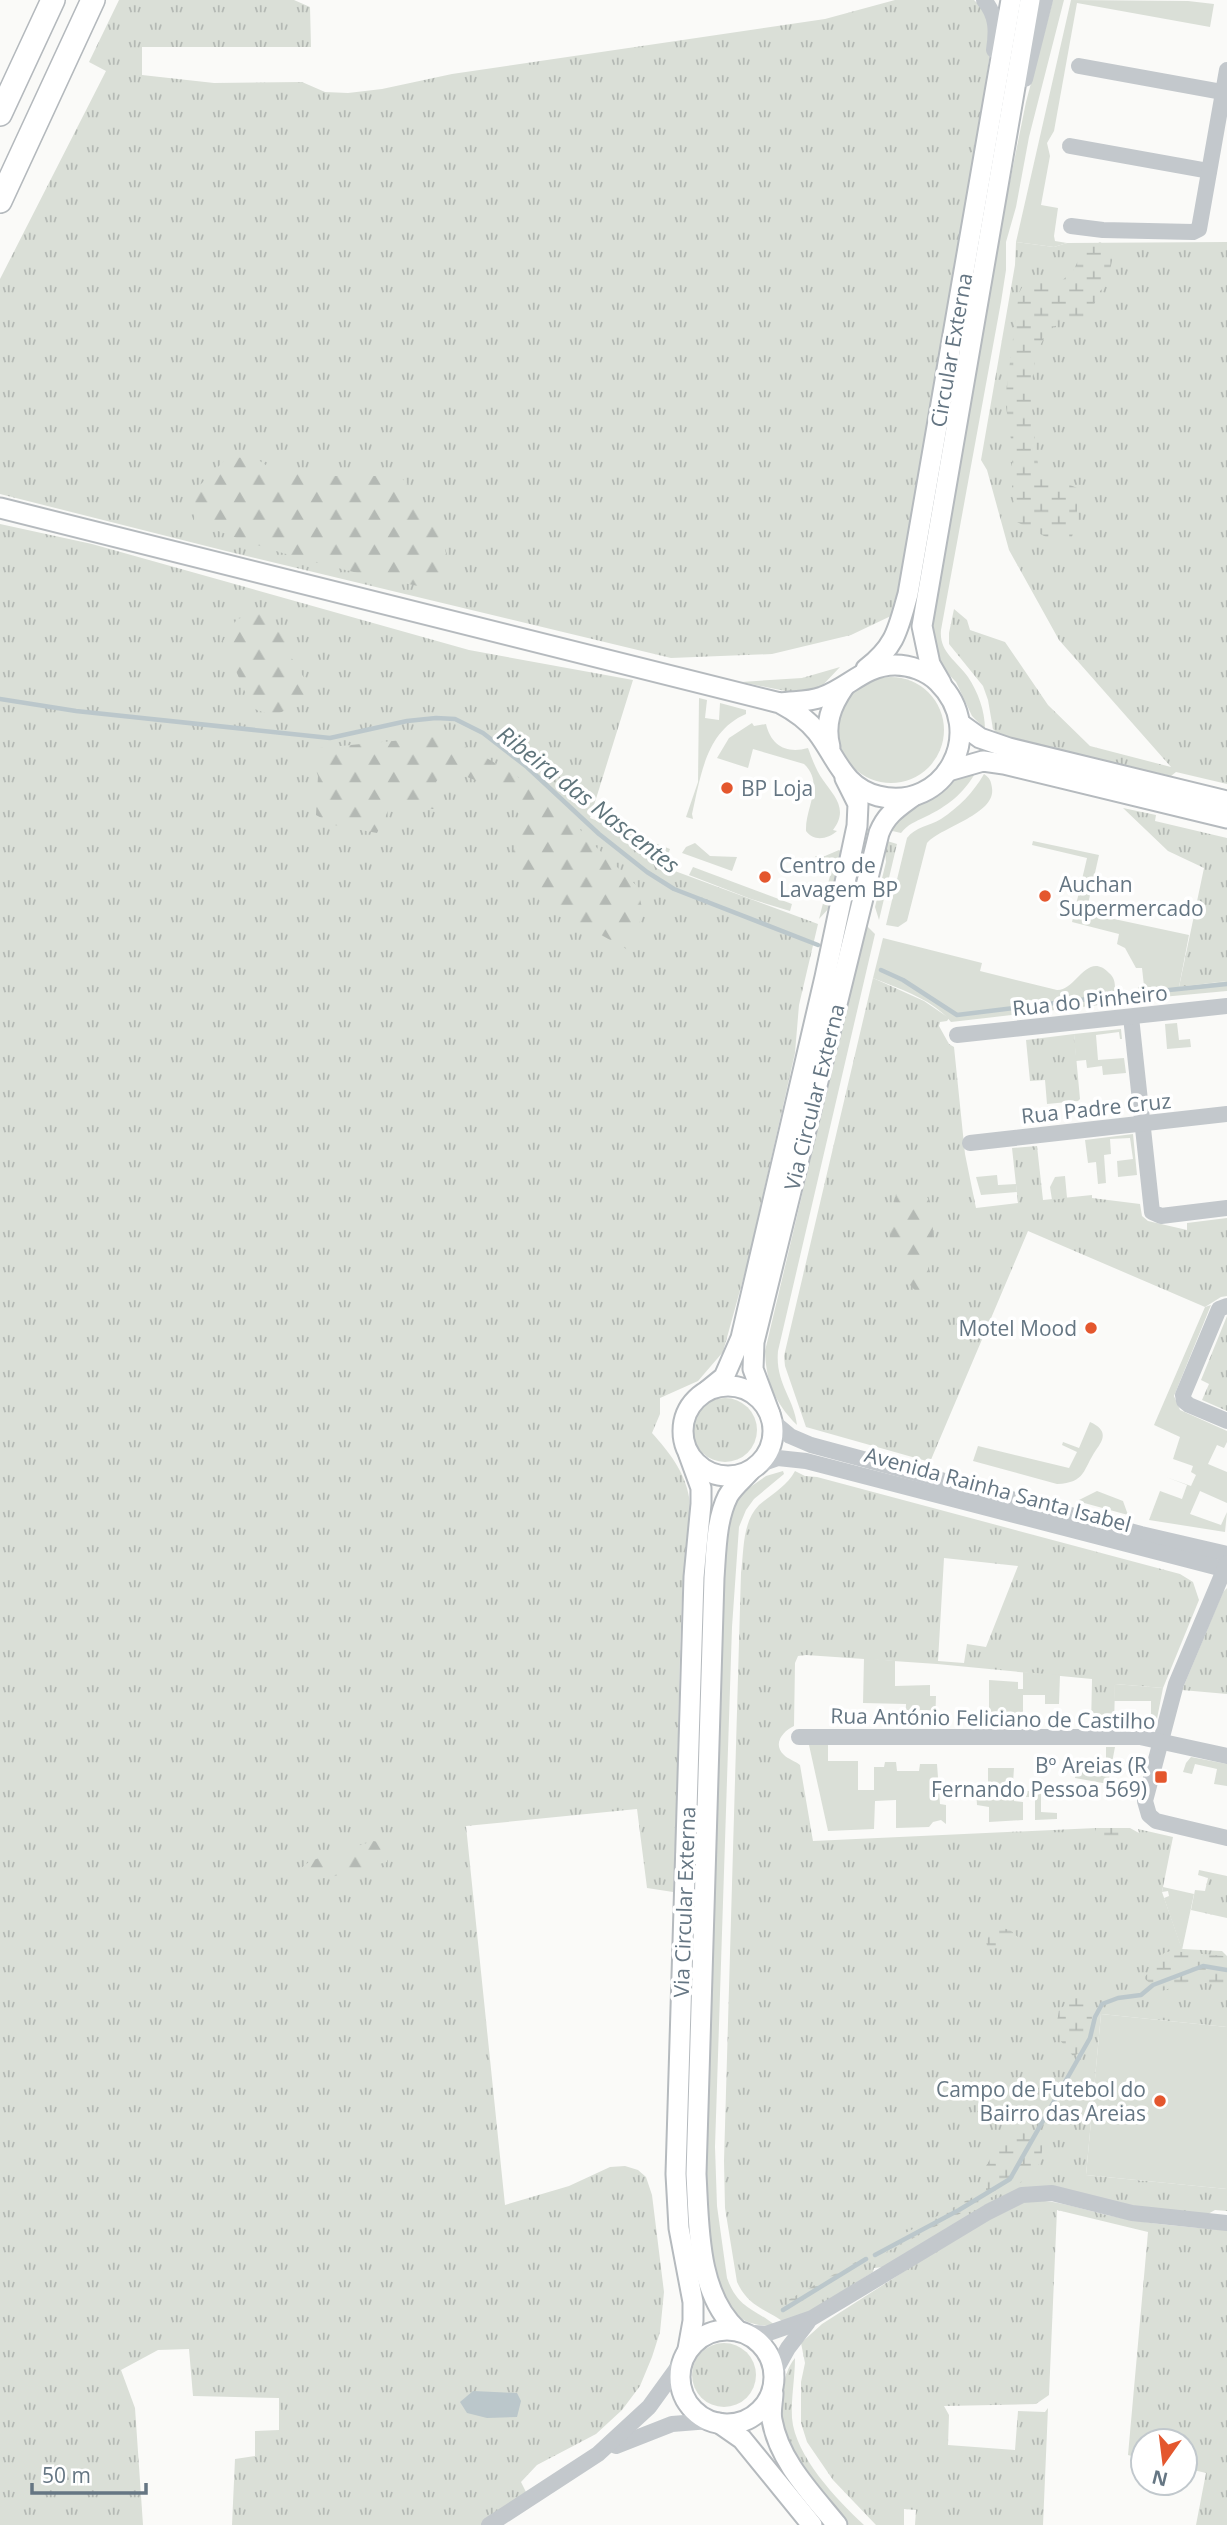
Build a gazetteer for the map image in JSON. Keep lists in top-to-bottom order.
{
  "streets": {
    "main road": ["Circular Externa", "Via Circular Externa"],
    "street": [
      "Rua do Pinheiro",
      "Rua Padre Cruz",
      "Avenida Rainha Santa Isabel",
      "Rua António Feliciano de Castilho"
    ]
  },
  "crossings": [
    ["Circular Externa", "Via Circular Externa"],
    ["Via Circular Externa", "Avenida Rainha Santa Isabel"]
  ],
  "water": ["Ribeira das Nascentes"],
  "places": {
    "other": [
      "BP Loja",
      "Centro de Lavagem BP",
      "Auchan Supermercado",
      "Motel Mood",
      "Campo de Futebol do Bairro das Areias"
    ],
    "transit": ["Bº Areias (R Fernando Pessoa 569)"]
  },
  "scale_bar": "50 m",
  "north": "bottom"
}
